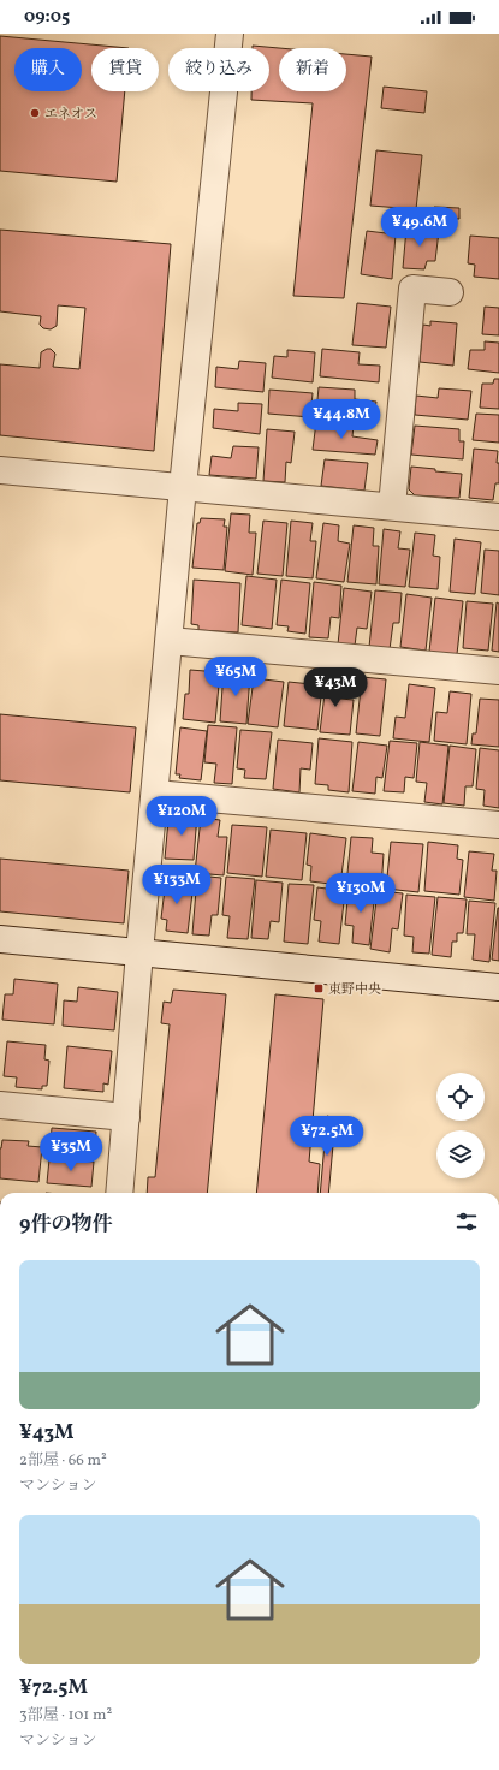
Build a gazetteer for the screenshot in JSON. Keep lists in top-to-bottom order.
{
  "places": {
    "other": ["エネオス"],
    "transit": ["東野中央"]
  },
  "page": {
    "status": "09:05",
    "chip": [
      "購入",
      "賃貸",
      "絞り込み",
      "新着"
    ],
    "price": [
      "¥49.6M",
      "¥44.8M",
      "¥65M",
      "¥43M",
      "¥120M",
      "¥133M",
      "¥130M",
      "¥72.5M",
      "¥35M"
    ],
    "heading": "9件の物件",
    "list": [
      {
        "name": "¥43M",
        "note": "2部屋 · 66 m² · マンション"
      },
      {
        "name": "¥72.5M",
        "note": "3部屋 · 101 m² · マンション"
      }
    ]
  }
}
